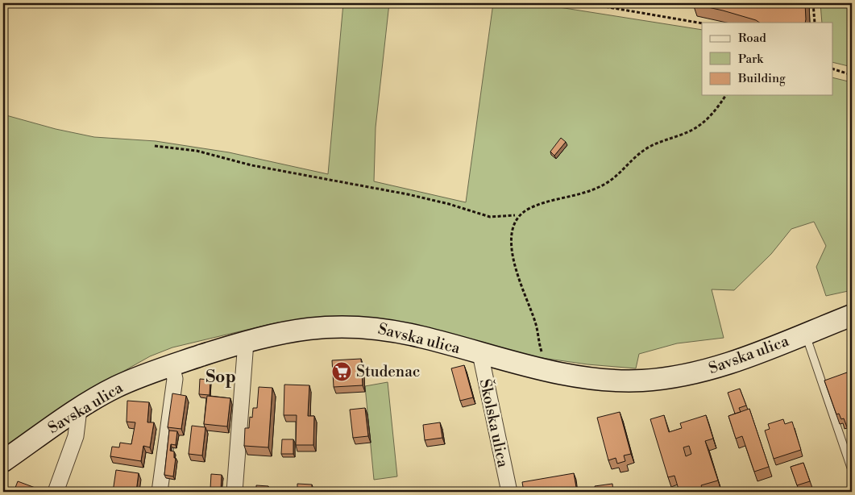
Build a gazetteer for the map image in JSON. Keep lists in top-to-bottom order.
{
  "streets": {
    "main road": ["Savska ulica"],
    "street": ["Školska ulica"]
  },
  "crossings": [
    ["Savska ulica", "Školska ulica"]
  ],
  "districts": ["Sop"],
  "places": {
    "supermarket": ["Studenac"]
  },
  "legend": ["Road", "Park", "Building"]
}
